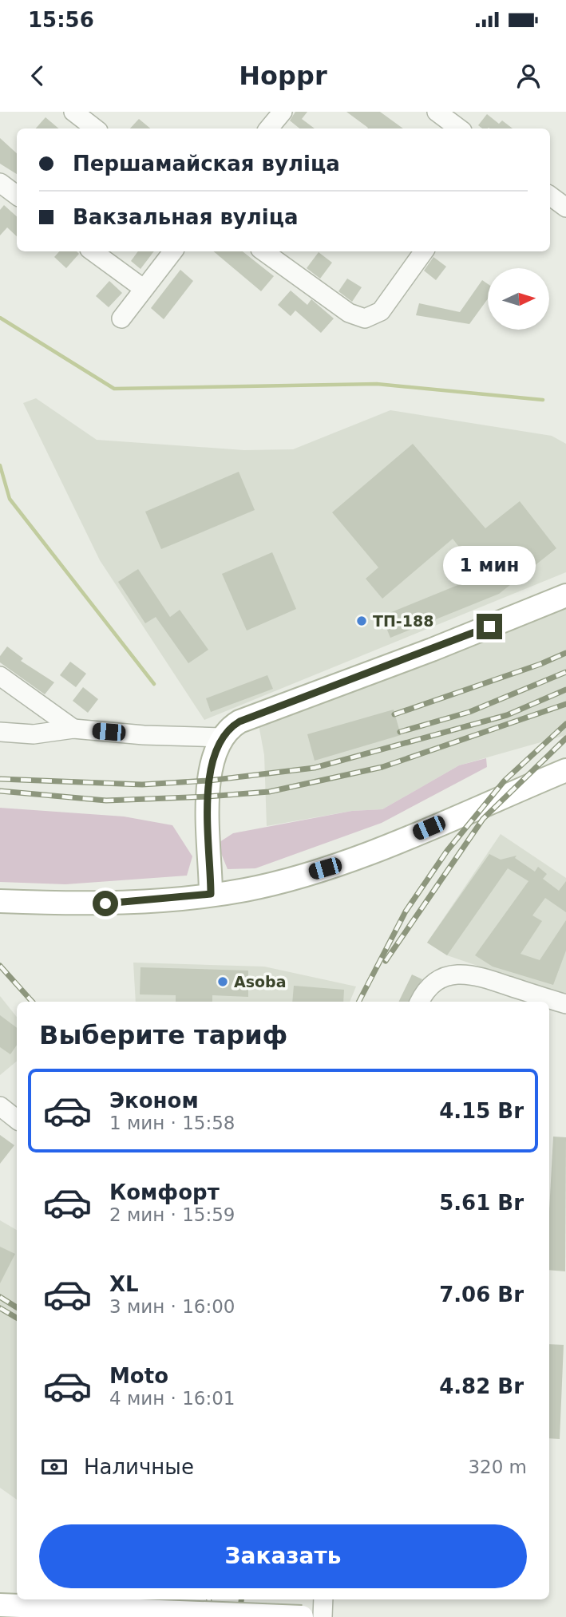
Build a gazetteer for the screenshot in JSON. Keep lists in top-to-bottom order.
{
  "places": ["ТП-188", "Asoba"],
  "north": "right",
  "page": {
    "status": "15:56",
    "header": "Hoppr",
    "banner": ["Першамайская вуліца", "Вакзальная вуліца"],
    "bubble": "1 мин",
    "heading": "Выберите тариф",
    "list": [
      {
        "name": "Эконом",
        "note": "1 мин · 15:58",
        "value": "4.15 Br"
      },
      {
        "name": "Комфорт",
        "note": "2 мин · 15:59",
        "value": "5.61 Br"
      },
      {
        "name": "XL",
        "note": "3 мин · 16:00",
        "value": "7.06 Br"
      },
      {
        "name": "Moto",
        "note": "4 мин · 16:01",
        "value": "4.82 Br"
      }
    ],
    "pay": ["Наличные", "320 m"],
    "buttons": "Заказать"
  }
}
